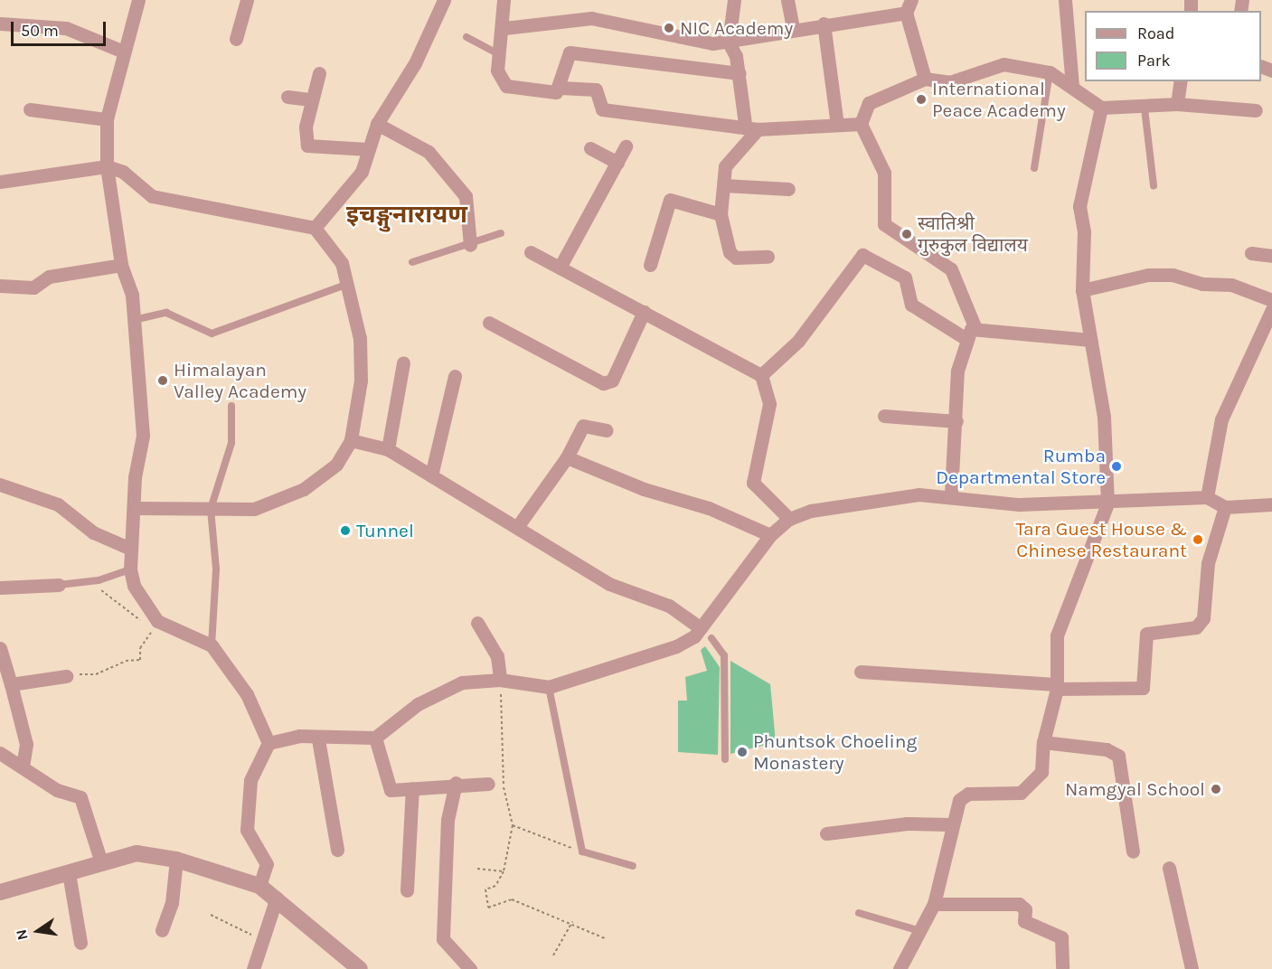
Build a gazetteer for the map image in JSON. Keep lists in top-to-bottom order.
{
  "districts": ["इचङ्गुनारायण"],
  "places": [
    "NIC Academy",
    "International Peace Academy",
    "स्वातिश्री गुरुकुल विद्यालय",
    "Himalayan Valley Academy",
    "Rumba Departmental Store",
    "Tunnel",
    "Tara Guest House & Chinese Restaurant",
    "Phuntsok Choeling Monastery",
    "Namgyal School"
  ],
  "legend": ["Road", "Park"],
  "scale_bar": "50 m",
  "north": "left"
}
